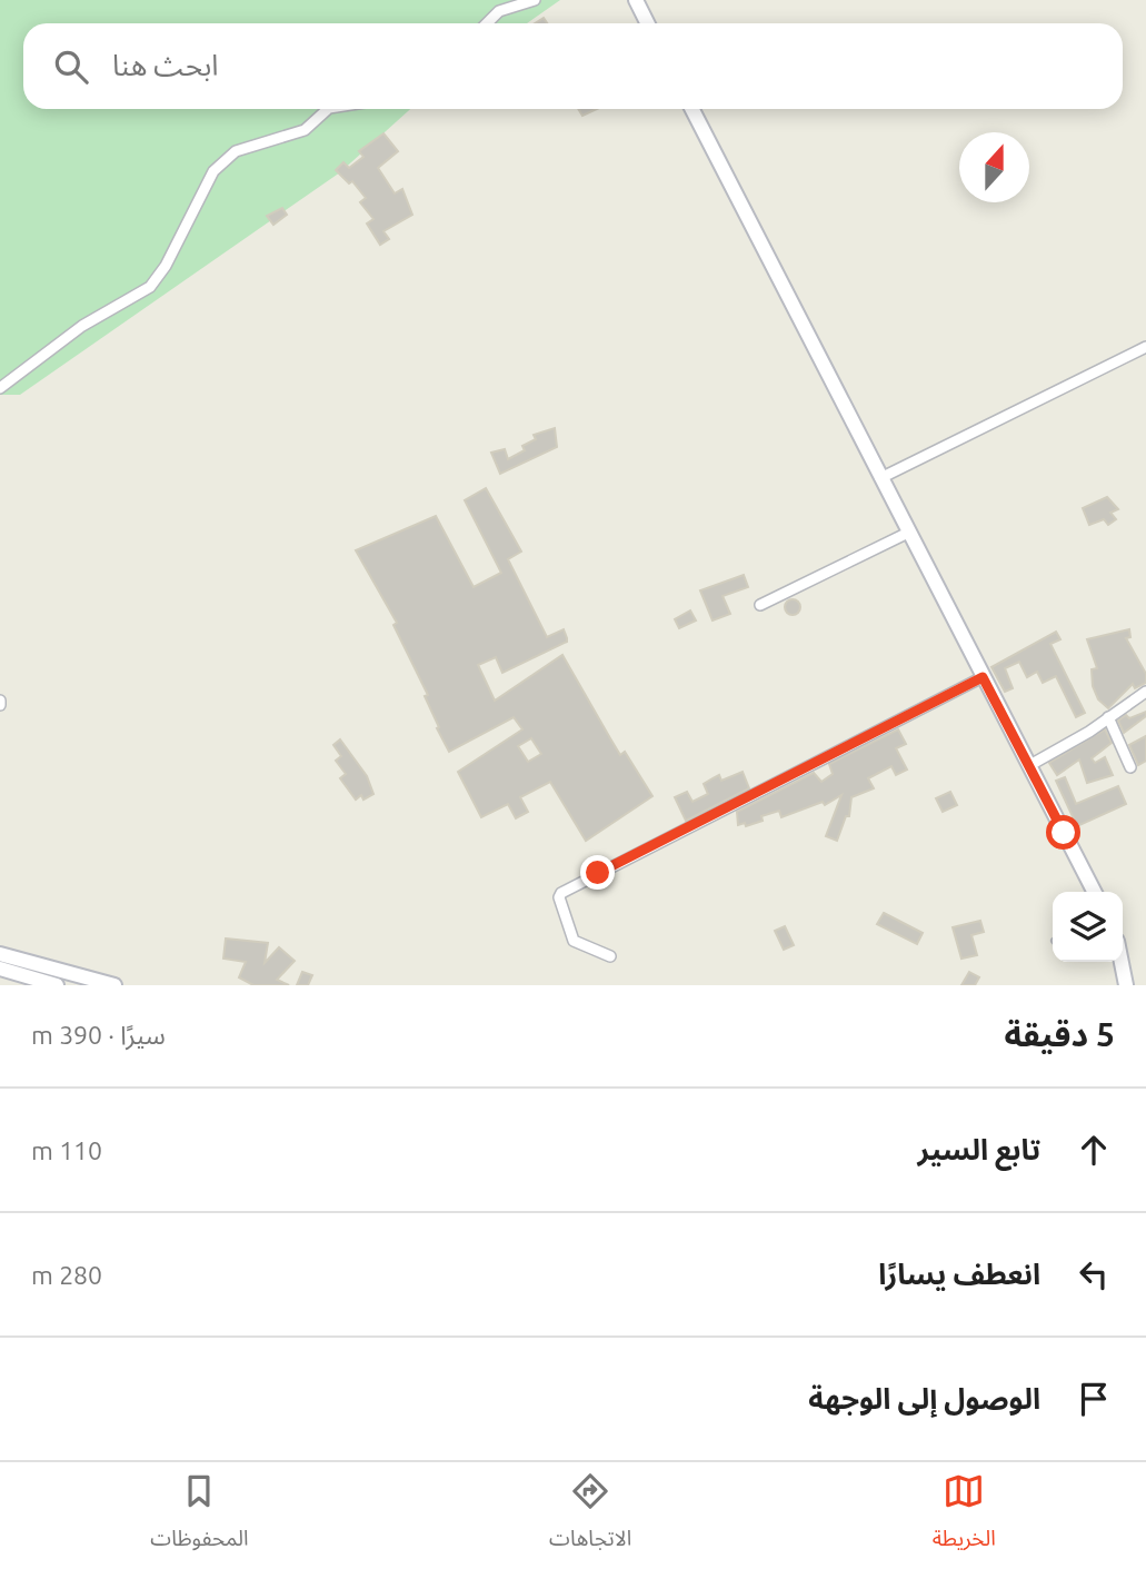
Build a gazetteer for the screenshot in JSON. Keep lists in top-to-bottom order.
{
  "north": "top",
  "page": {
    "search": "ابحث هنا",
    "heading": ["5 دقيقة", "سيرًا · 390 m"],
    "list": [
      ["تابع السير", "110 m"],
      ["انعطف يسارًا", "280 m"],
      "الوصول إلى الوجهة"
    ],
    "nav": ["الخريطة", "الاتجاهات", "المحفوظات"]
  }
}
